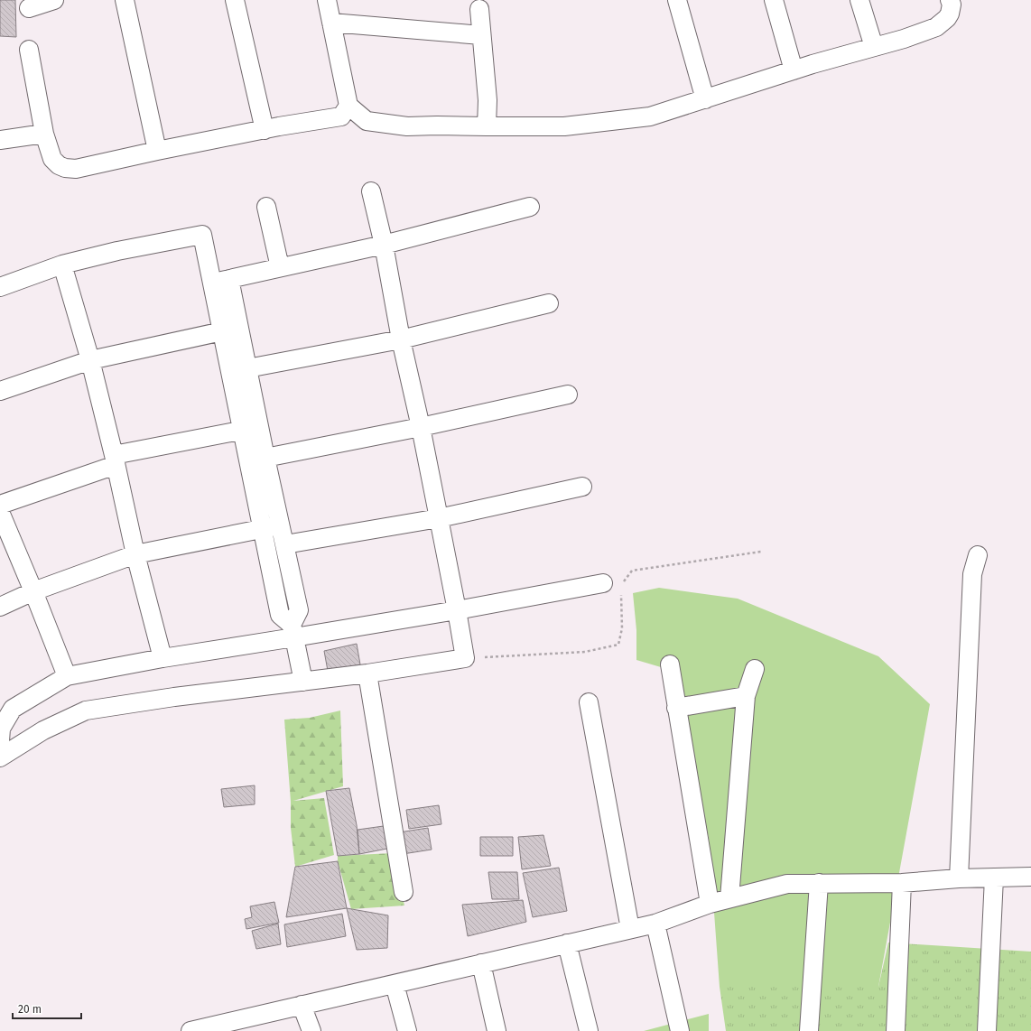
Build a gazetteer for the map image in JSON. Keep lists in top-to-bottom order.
{
  "scale_bar": "20 m"
}
